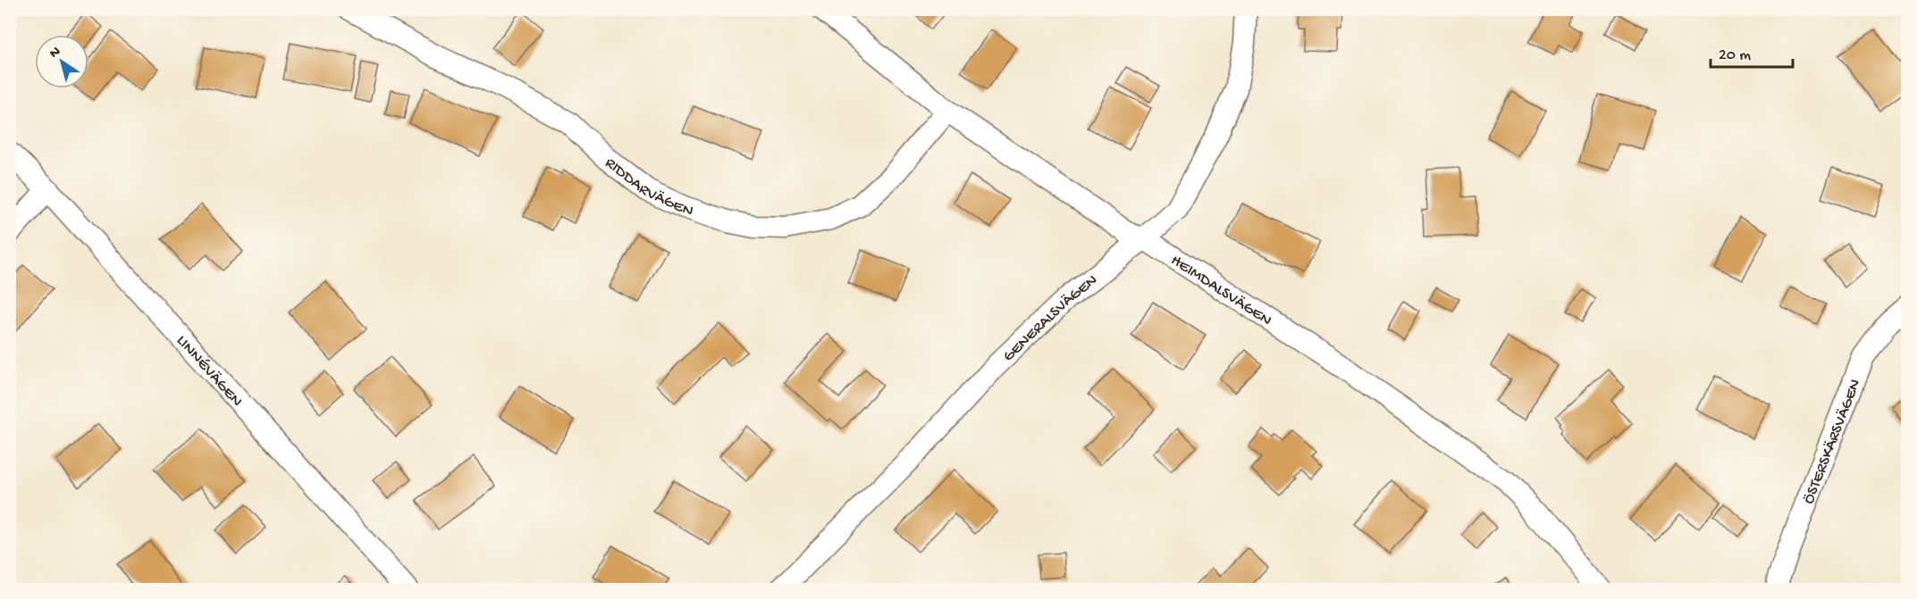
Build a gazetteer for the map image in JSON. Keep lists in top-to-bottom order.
{
  "streets": {
    "street": [
      "RIDDARVÄGEN",
      "HEIMDALSVÄGEN",
      "GENERALSVÄGEN",
      "LINNÉVÄGEN",
      "ÖSTERSKÄRSVÄGEN"
    ]
  },
  "crossings": [
    ["RIDDARVÄGEN", "HEIMDALSVÄGEN"],
    ["HEIMDALSVÄGEN", "GENERALSVÄGEN"]
  ],
  "scale_bar": "20 m",
  "north": "top left"
}
